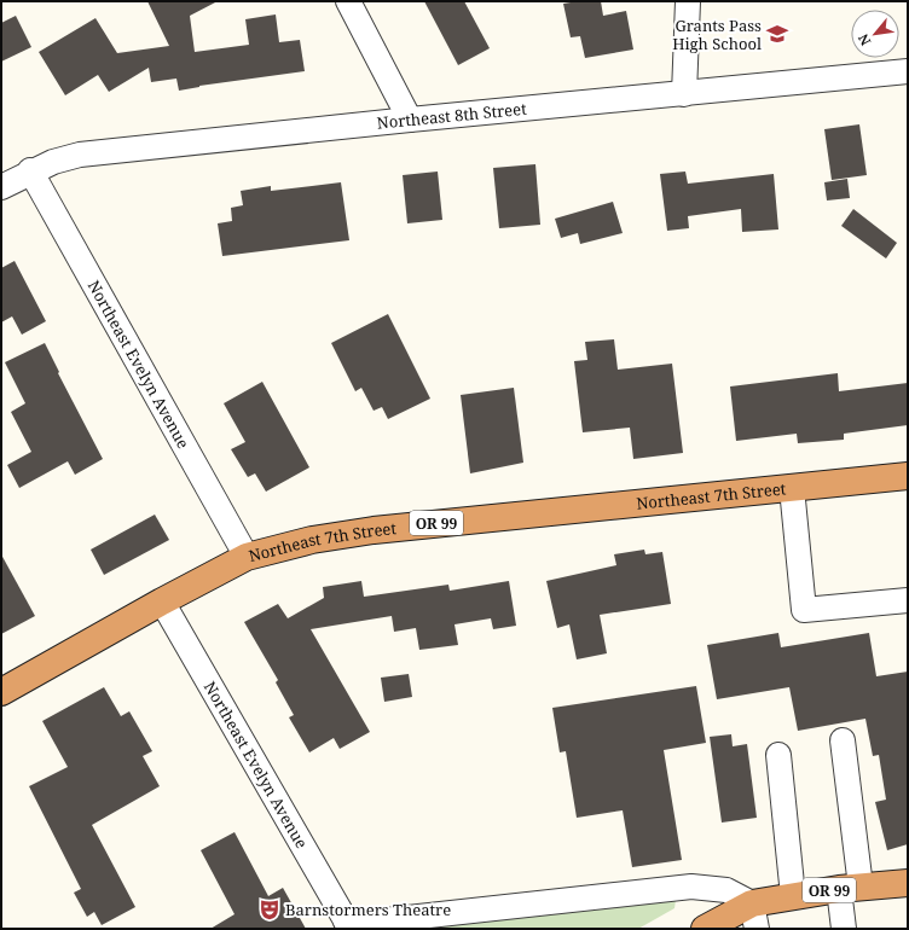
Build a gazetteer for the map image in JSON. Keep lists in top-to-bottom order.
{
  "streets": {
    "highway": ["Northeast 7th Street", "OR 99"],
    "street": ["Northeast 8th Street", "Northeast Evelyn Avenue"]
  },
  "crossings": [
    ["Northeast 8th Street", "Northeast Evelyn Avenue"],
    ["Northeast Evelyn Avenue", "Northeast 7th Street"]
  ],
  "places": {
    "school or university": ["Grants Pass High School"],
    "theatre": ["Barnstormers Theatre"]
  },
  "north": "bottom left"
}
